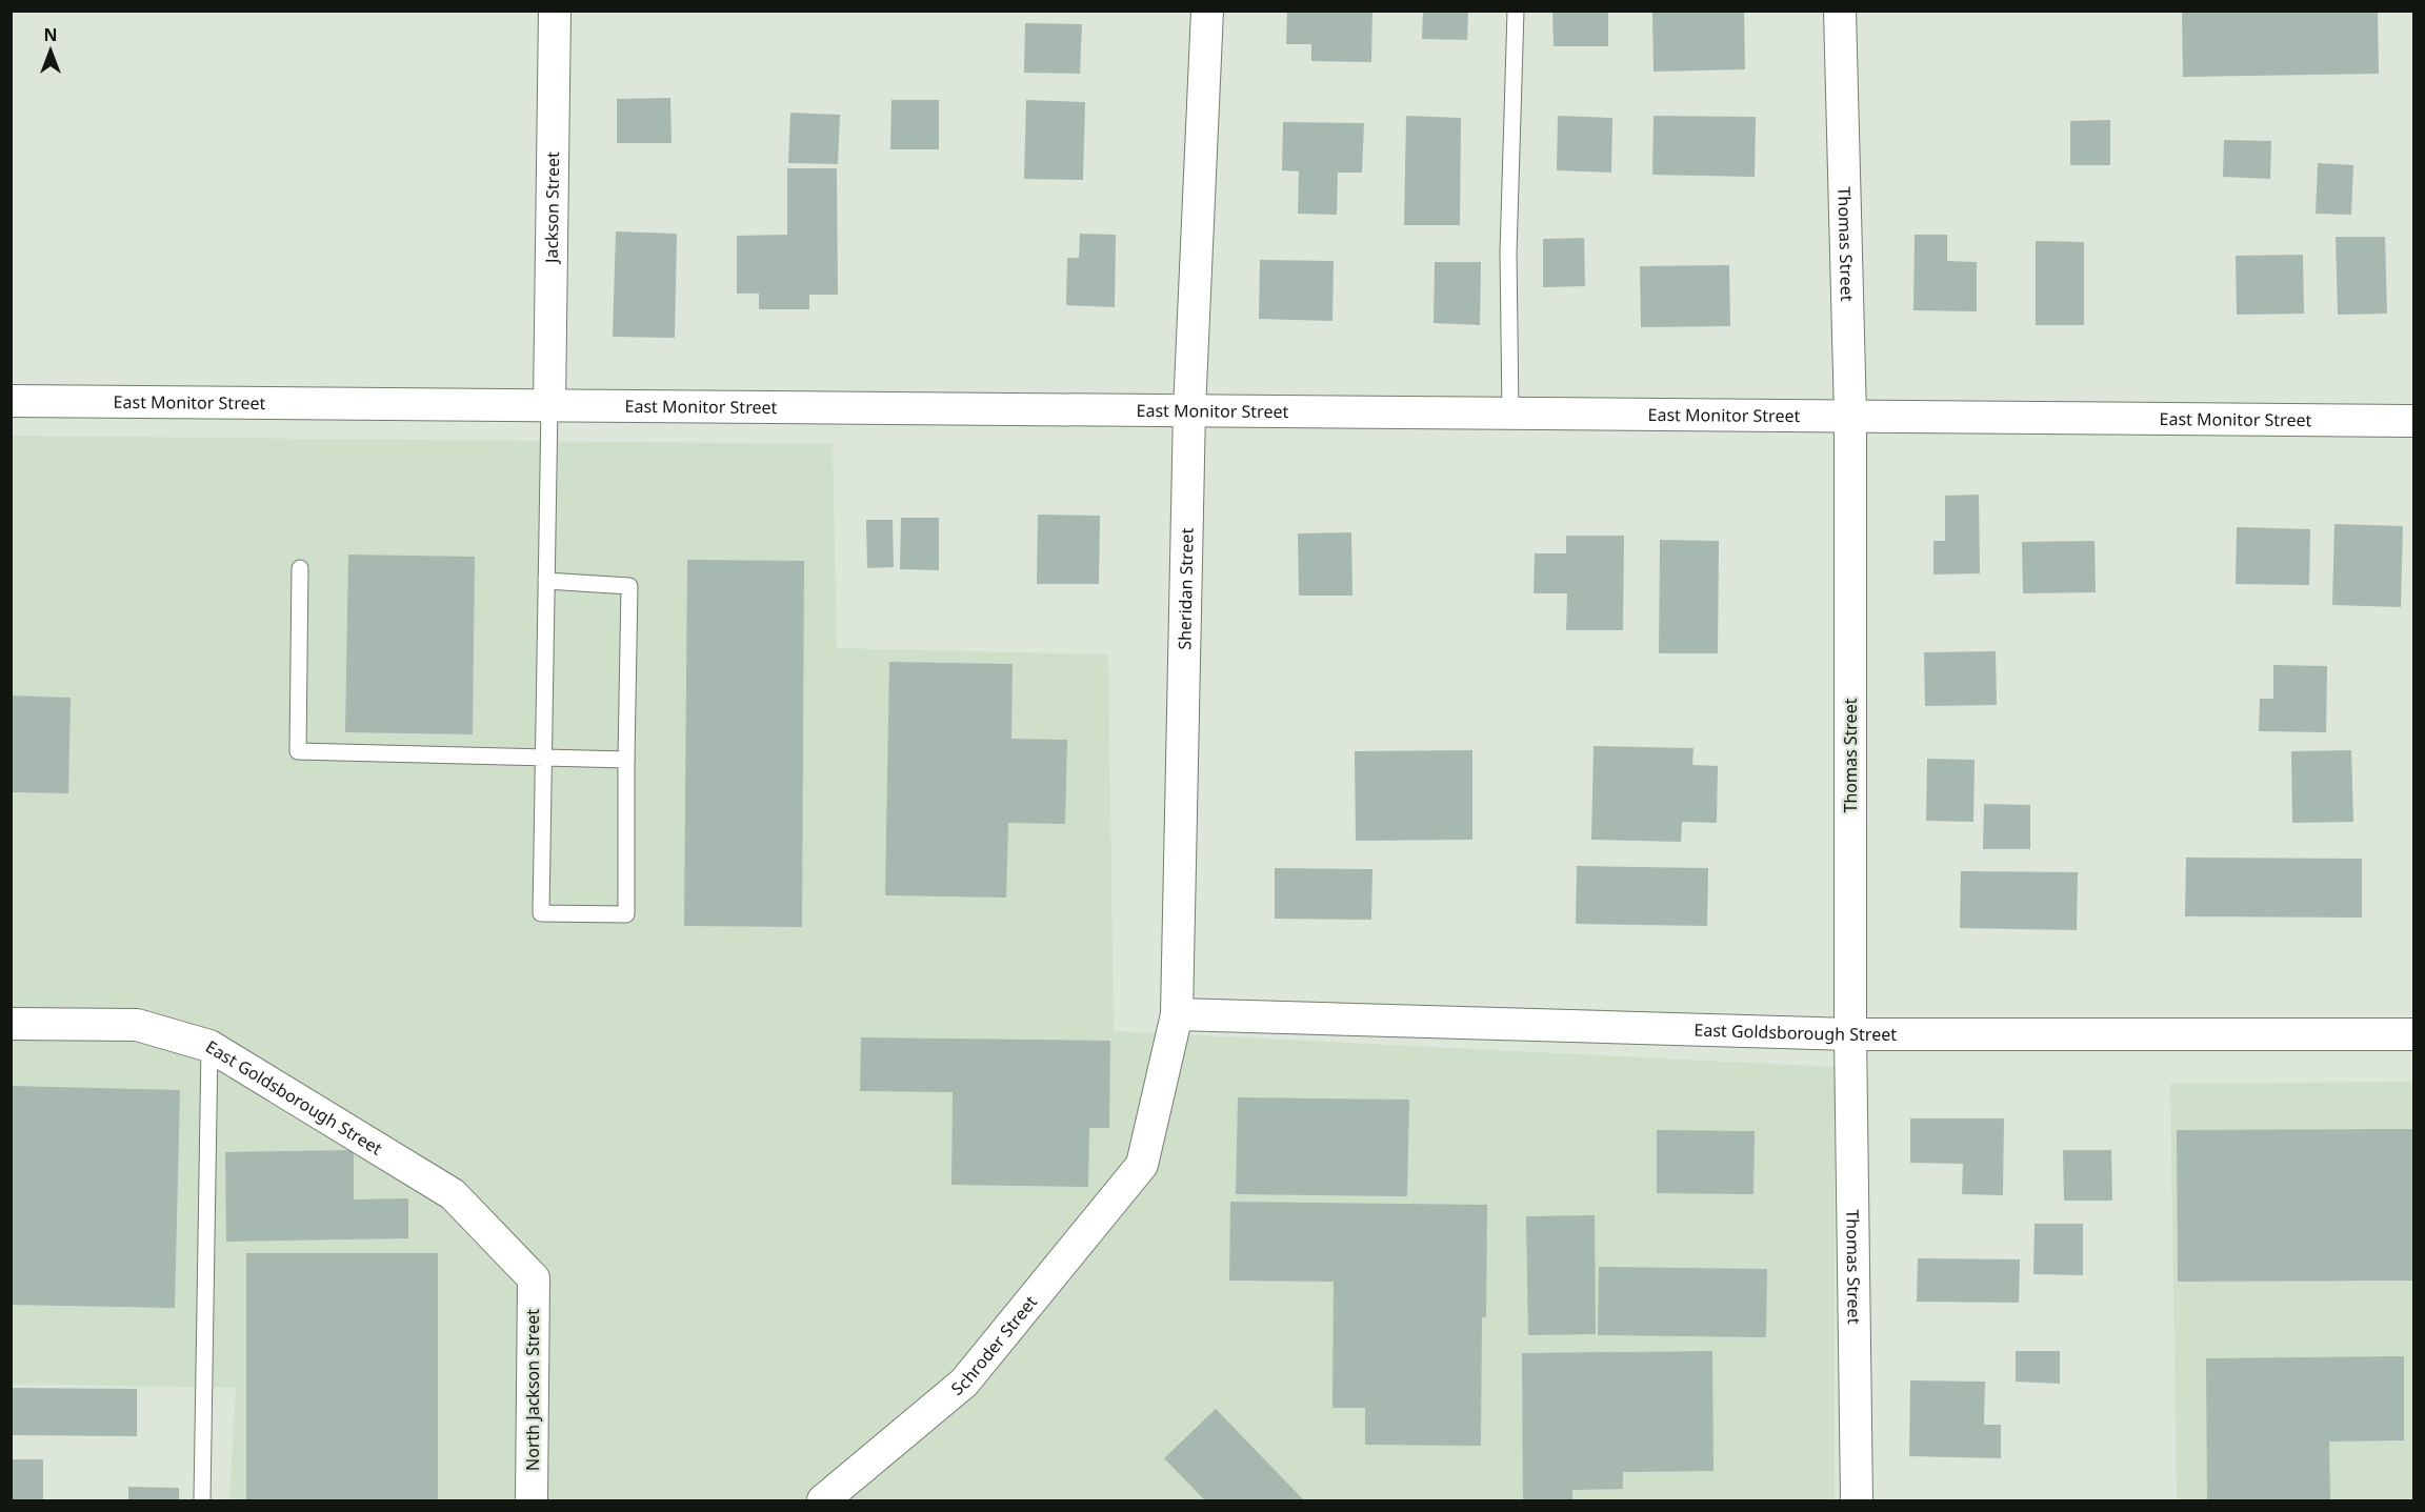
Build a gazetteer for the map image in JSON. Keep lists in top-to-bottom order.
{
  "streets": {
    "street": [
      "Jackson Street",
      "Thomas Street",
      "East Monitor Street",
      "Sheridan Street",
      "East Goldsborough Street",
      "Schroder Street",
      "North Jackson Street"
    ]
  },
  "crossings": [
    ["Jackson Street", "East Monitor Street"],
    ["Thomas Street", "East Monitor Street"],
    ["Thomas Street", "East Goldsborough Street"],
    ["East Monitor Street", "Sheridan Street"],
    ["Sheridan Street", "East Goldsborough Street"],
    ["Sheridan Street", "Schroder Street"],
    ["East Goldsborough Street", "North Jackson Street"]
  ],
  "north": "top"
}
